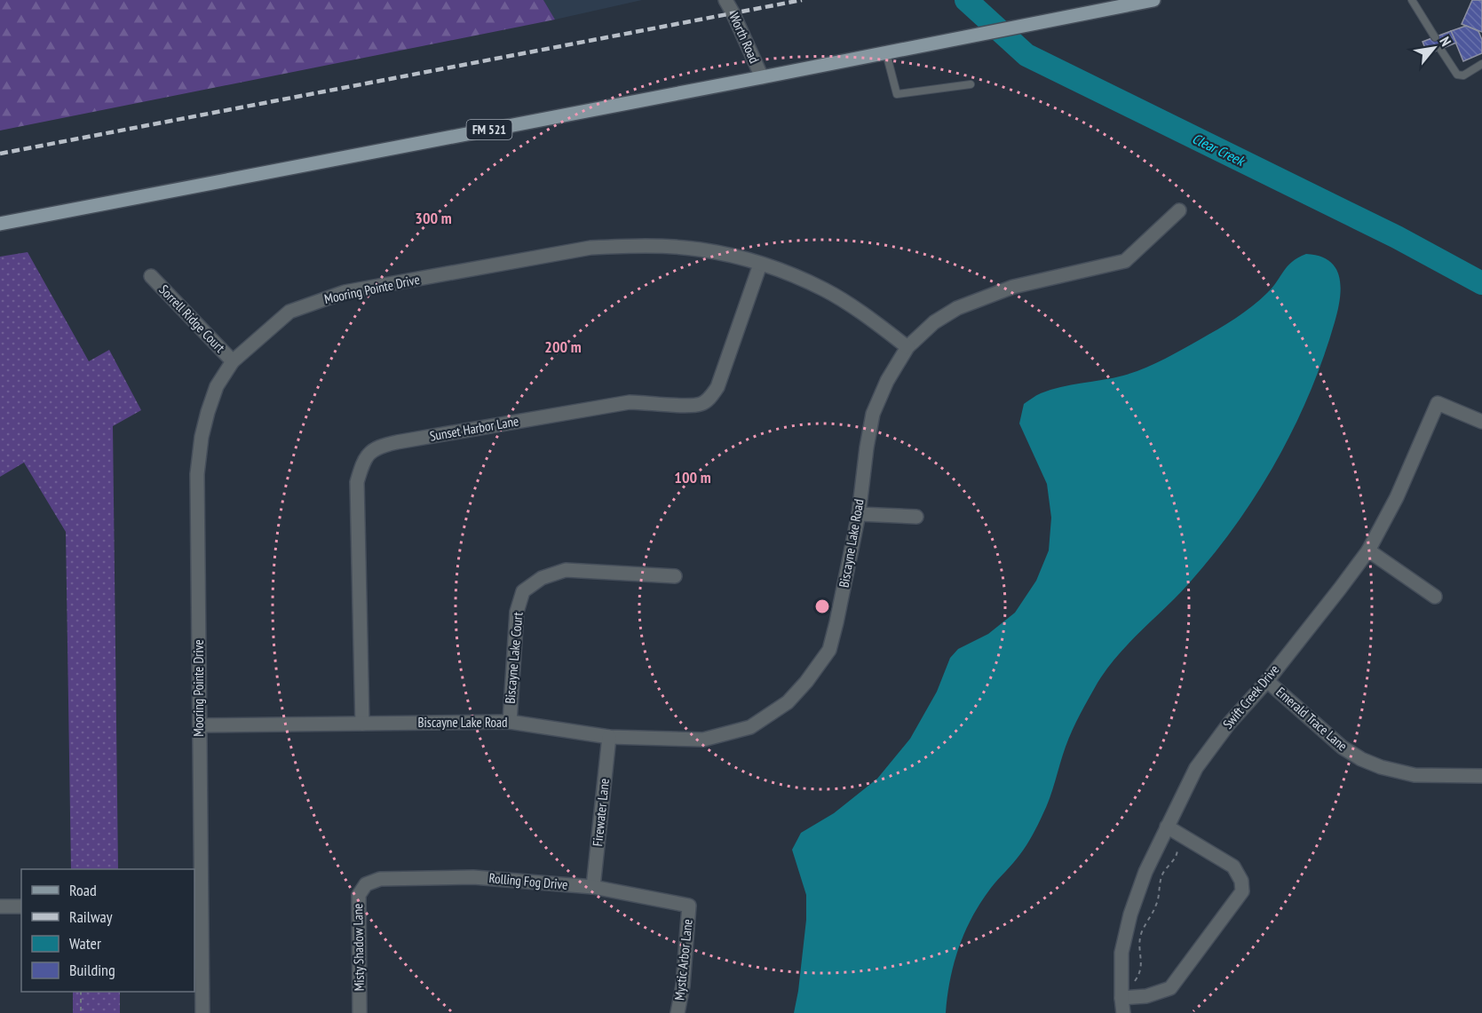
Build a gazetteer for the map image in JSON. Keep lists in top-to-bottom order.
{
  "streets": {
    "main road": ["FM 521"],
    "street": [
      "Worth Road",
      "Mooring Pointe Drive",
      "Sorrell Ridge Court",
      "Sunset Harbor Lane",
      "Biscayne Lake Road",
      "Biscayne Lake Court",
      "Swift Creek Drive",
      "Emerald Trace Lane",
      "Firewater Lane",
      "Rolling Fog Drive",
      "Misty Shadow Lane",
      "Mystic Arbor Lane"
    ]
  },
  "crossings": [
    ["Worth Road", "FM 521"],
    ["Mooring Pointe Drive", "Sorrell Ridge Court"],
    ["Mooring Pointe Drive", "Sunset Harbor Lane"],
    ["Mooring Pointe Drive", "Biscayne Lake Road"],
    ["Sunset Harbor Lane", "Biscayne Lake Road"],
    ["Biscayne Lake Road", "Biscayne Lake Court"],
    ["Biscayne Lake Road", "Firewater Lane"],
    ["Swift Creek Drive", "Emerald Trace Lane"],
    ["Firewater Lane", "Rolling Fog Drive"],
    ["Rolling Fog Drive", "Misty Shadow Lane"],
    ["Rolling Fog Drive", "Mystic Arbor Lane"]
  ],
  "water": ["Clear Creek"],
  "legend": [
    "Road",
    "Railway",
    "Water",
    "Building"
  ],
  "north": "top right",
  "rings": ["300 m", "200 m", "100 m"]
}
